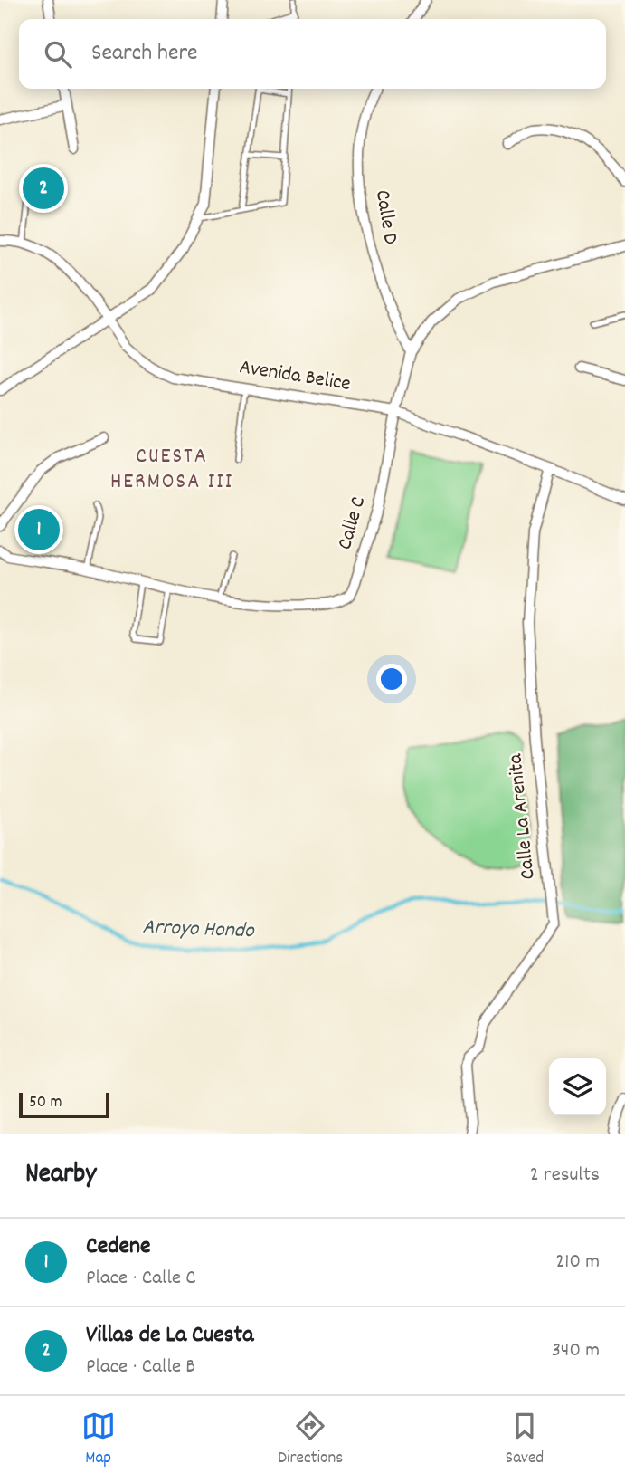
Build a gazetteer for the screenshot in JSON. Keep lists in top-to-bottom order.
{
  "streets": {
    "street": [
      "Calle D",
      "Avenida Belice",
      "Calle C",
      "Calle La Arenita"
    ]
  },
  "crossings": [
    ["Calle D", "Calle C"],
    ["Avenida Belice", "Calle C"],
    ["Avenida Belice", "Calle La Arenita"]
  ],
  "districts": ["CUESTA HERMOSA III"],
  "water": ["Arroyo Hondo"],
  "scale_bar": "50 m",
  "page": {
    "search": "Search here",
    "pins": ["2", "1"],
    "scale": "50 m",
    "heading": ["Nearby", "2 results"],
    "list": [
      {
        "mark": "1",
        "name": "Cedene",
        "note": "Place · Calle C",
        "value": "210 m"
      },
      {
        "mark": "2",
        "name": "Villas de La Cuesta",
        "note": "Place · Calle B",
        "value": "340 m"
      }
    ],
    "nav": ["Map", "Directions", "Saved"]
  }
}
